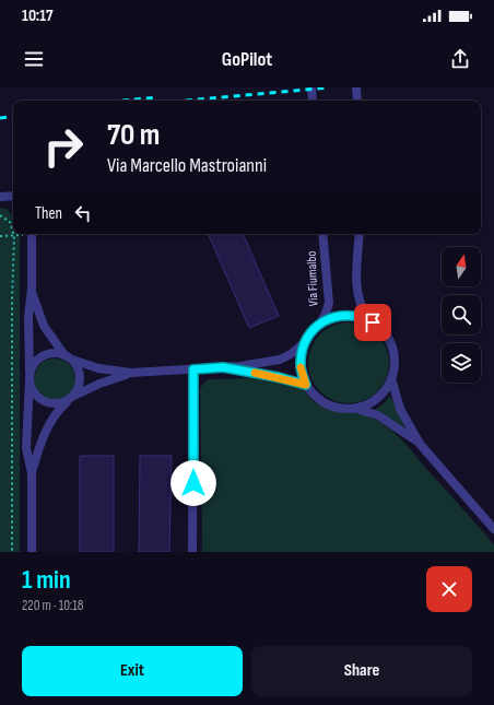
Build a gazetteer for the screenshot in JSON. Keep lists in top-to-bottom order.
{
  "streets": {
    "street": ["Via Fiumalbo"]
  },
  "north": "top",
  "page": {
    "status": "10:17",
    "header": "GoPilot",
    "turn": ["70 m", "Via Marcello Mastroianni"],
    "then": "Then",
    "heading": ["1 min", "220 m · 10:18"],
    "buttons": ["Exit", "Share"]
  }
}
